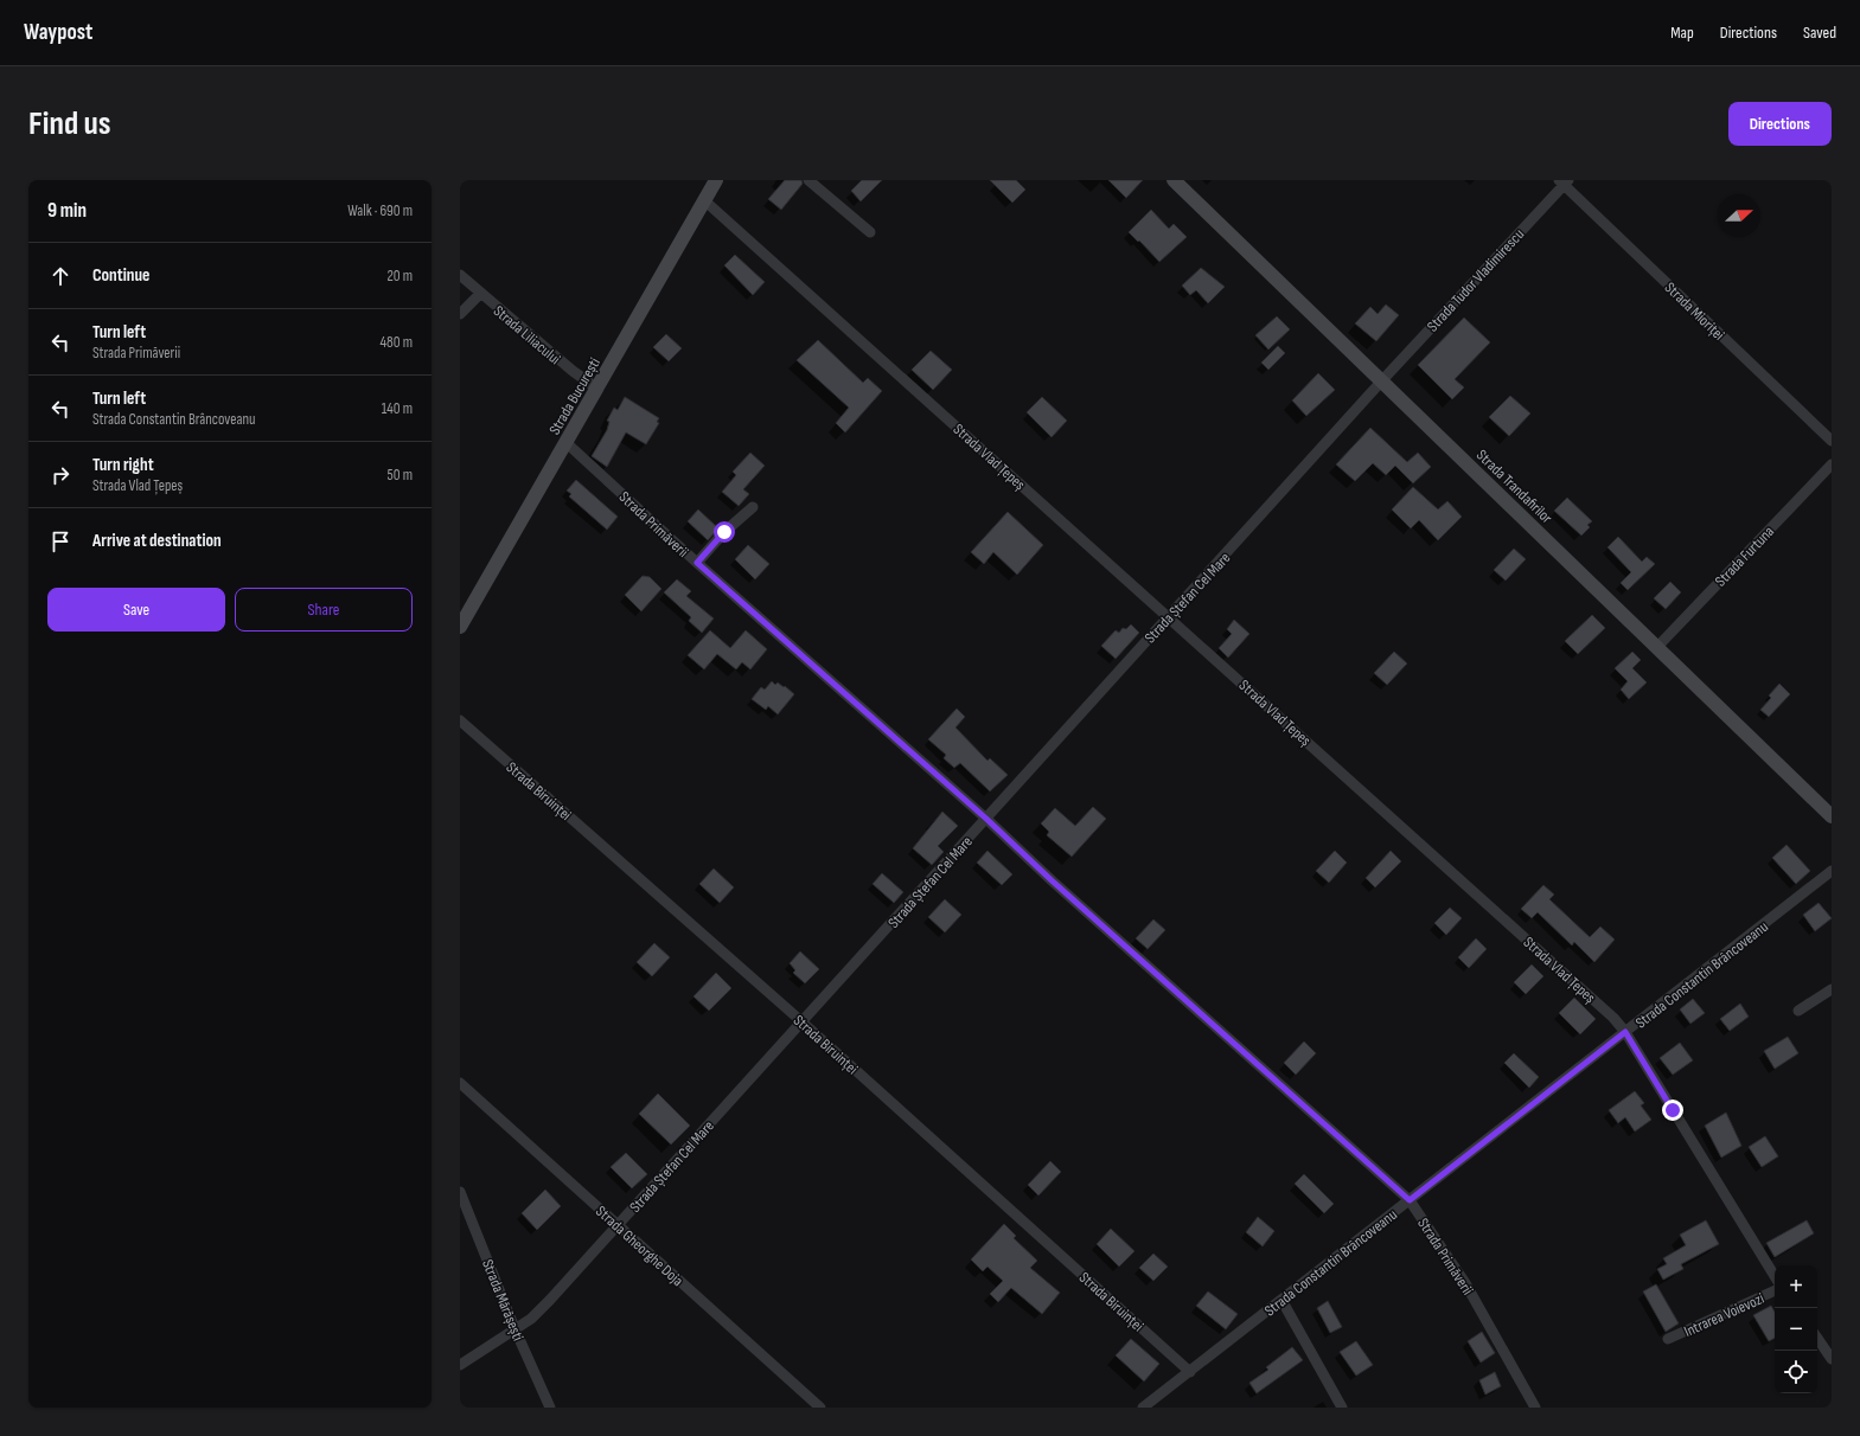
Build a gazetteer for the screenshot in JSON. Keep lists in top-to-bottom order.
{
  "streets": {
    "main road": ["Strada București", "Strada Trandafirilor"],
    "street": [
      "Strada Tudor Vladimirescu",
      "Strada Mioriței",
      "Strada Liliacului",
      "Strada Vlad Țepeș",
      "Strada Primăverii",
      "Strada Furtuna",
      "Strada Ștefan Cel Mare",
      "Strada Biruinței",
      "Strada Constantin Brâncoveanu",
      "Strada Gheorghe Doja",
      "Strada Mărășești",
      "Intrarea Voievozi"
    ]
  },
  "crossings": [
    ["Strada Tudor Vladimirescu", "Strada Mioriței"],
    ["Strada Tudor Vladimirescu", "Strada Trandafirilor"],
    ["Strada Tudor Vladimirescu", "Strada Ștefan Cel Mare"],
    ["Strada Liliacului", "Strada București"],
    ["Strada București", "Strada Vlad Țepeș"],
    ["Strada București", "Strada Primăverii"],
    ["Strada Vlad Țepeș", "Strada Ștefan Cel Mare"],
    ["Strada Vlad Țepeș", "Strada Constantin Brâncoveanu"],
    ["Strada Trandafirilor", "Strada Furtuna"],
    ["Strada Trandafirilor", "Strada Ștefan Cel Mare"],
    ["Strada Primăverii", "Strada Ștefan Cel Mare"],
    ["Strada Primăverii", "Strada Constantin Brâncoveanu"],
    ["Strada Ștefan Cel Mare", "Strada Biruinței"],
    ["Strada Ștefan Cel Mare", "Strada Gheorghe Doja"],
    ["Strada Ștefan Cel Mare", "Strada Mărășești"],
    ["Strada Biruinței", "Strada Constantin Brâncoveanu"]
  ],
  "north": "right",
  "page": {
    "header": "Waypost",
    "nav": ["Map", "Directions", "Saved"],
    "buttons": [
      "Directions",
      ["Save", "Share"]
    ],
    "title": "Find us",
    "heading": ["9 min", "Walk · 690 m"],
    "list": [
      ["Continue", "20 m"],
      ["Turn left", "Strada Primăverii", "480 m"],
      ["Turn left", "Strada Constantin Brâncoveanu", "140 m"],
      ["Turn right", "Strada Vlad Țepeș", "50 m"],
      "Arrive at destination"
    ],
    "map_buttons": ["+", "−"]
  }
}
